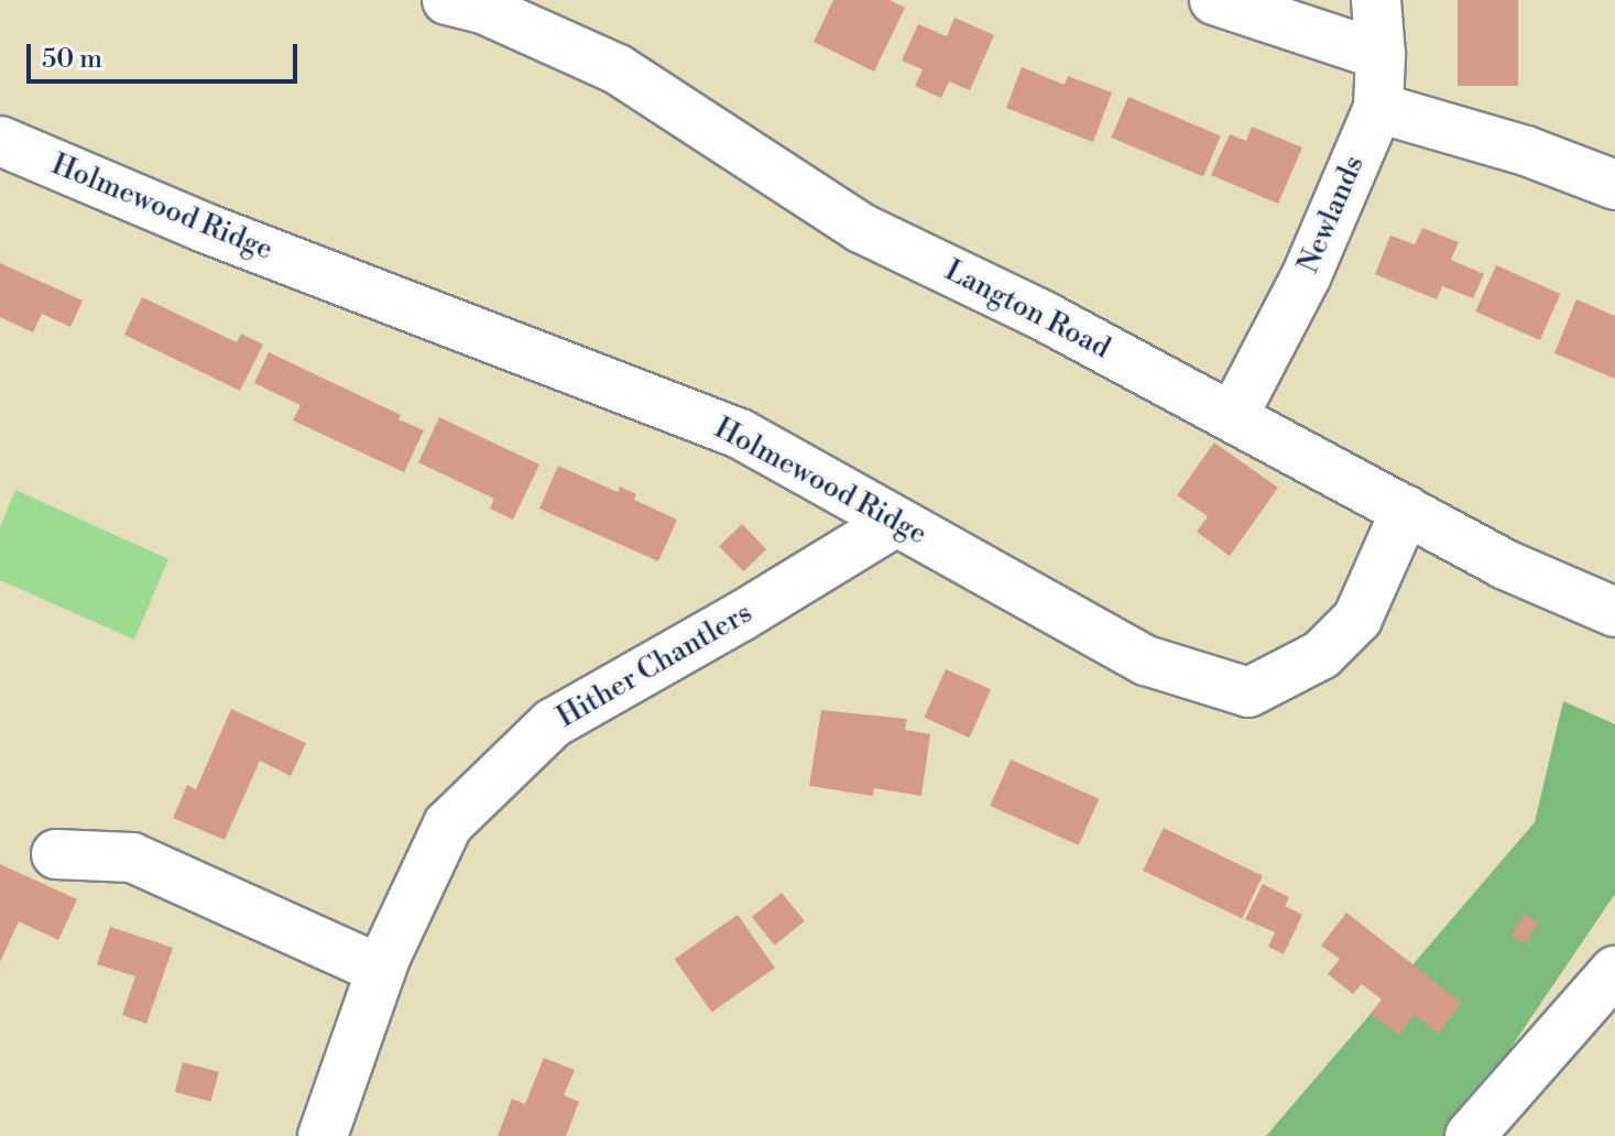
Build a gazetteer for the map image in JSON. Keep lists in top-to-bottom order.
{
  "streets": {
    "street": [
      "Holmewood Ridge",
      "Newlands",
      "Langton Road",
      "Hither Chantlers"
    ]
  },
  "crossings": [
    ["Holmewood Ridge", "Langton Road"],
    ["Holmewood Ridge", "Hither Chantlers"],
    ["Newlands", "Langton Road"]
  ],
  "scale_bar": "50 m"
}
